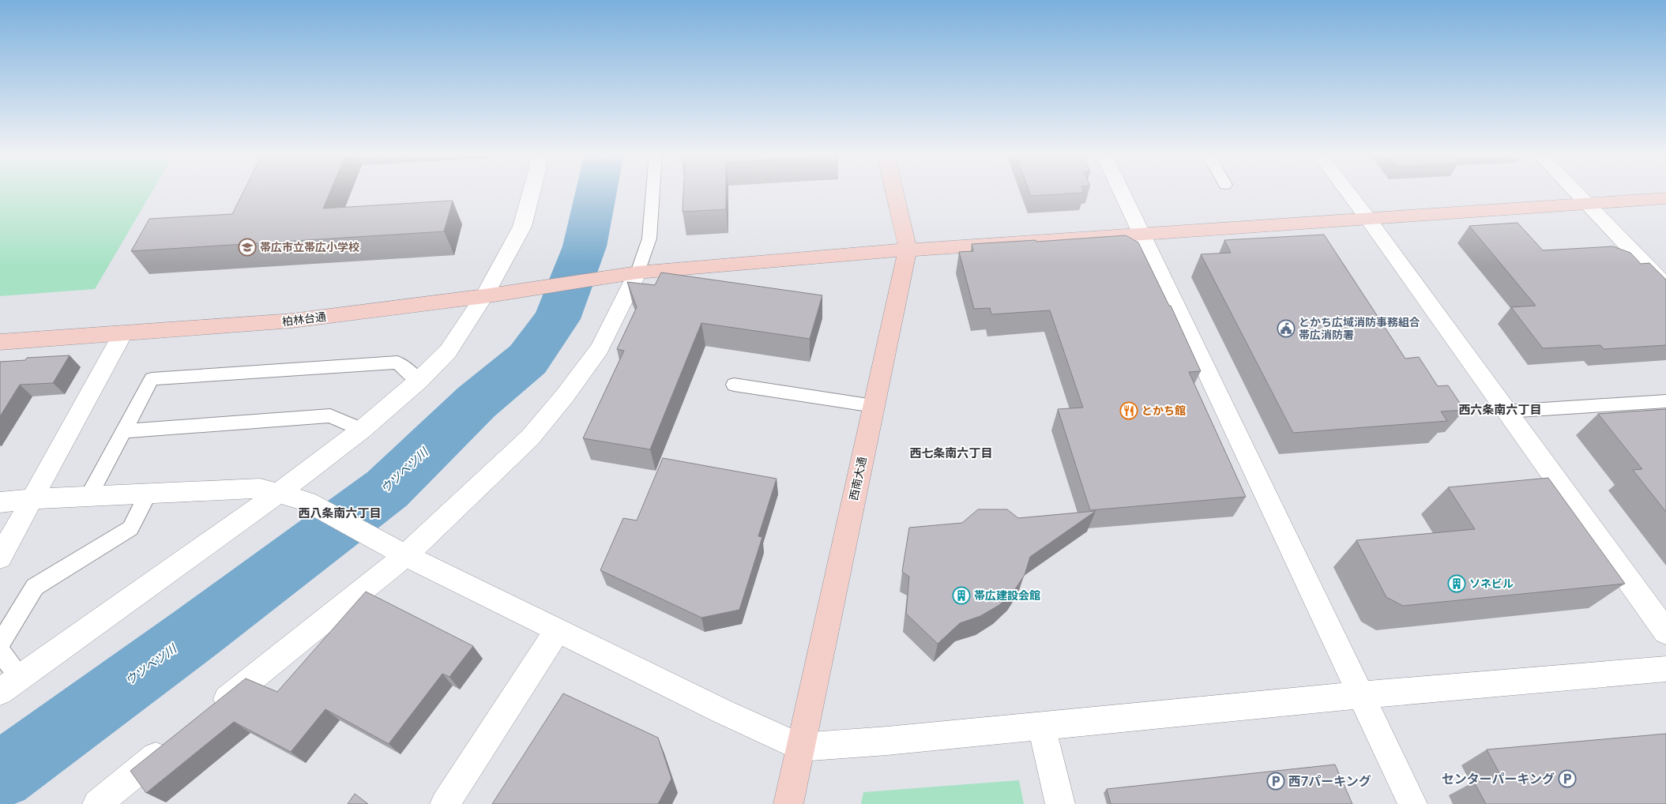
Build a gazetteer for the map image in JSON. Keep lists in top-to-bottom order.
{
  "streets": {
    "street": ["柏林台通", "西南大通"]
  },
  "crossings": [
    ["柏林台通", "西南大通"]
  ],
  "districts": ["西六条南六丁目", "西七条南六丁目", "西八条南六丁目"],
  "water": ["ウツベツ川"],
  "places": {
    "school or university": ["帯広市立帯広小学校"],
    "public building": ["とかち広域消防事務組合 帯広消防署"],
    "restaurant": ["とかち館"],
    "building": ["ソネビル", "帯広建設会館"],
    "parking": ["センターパーキング", "西7パーキング"]
  }
}
